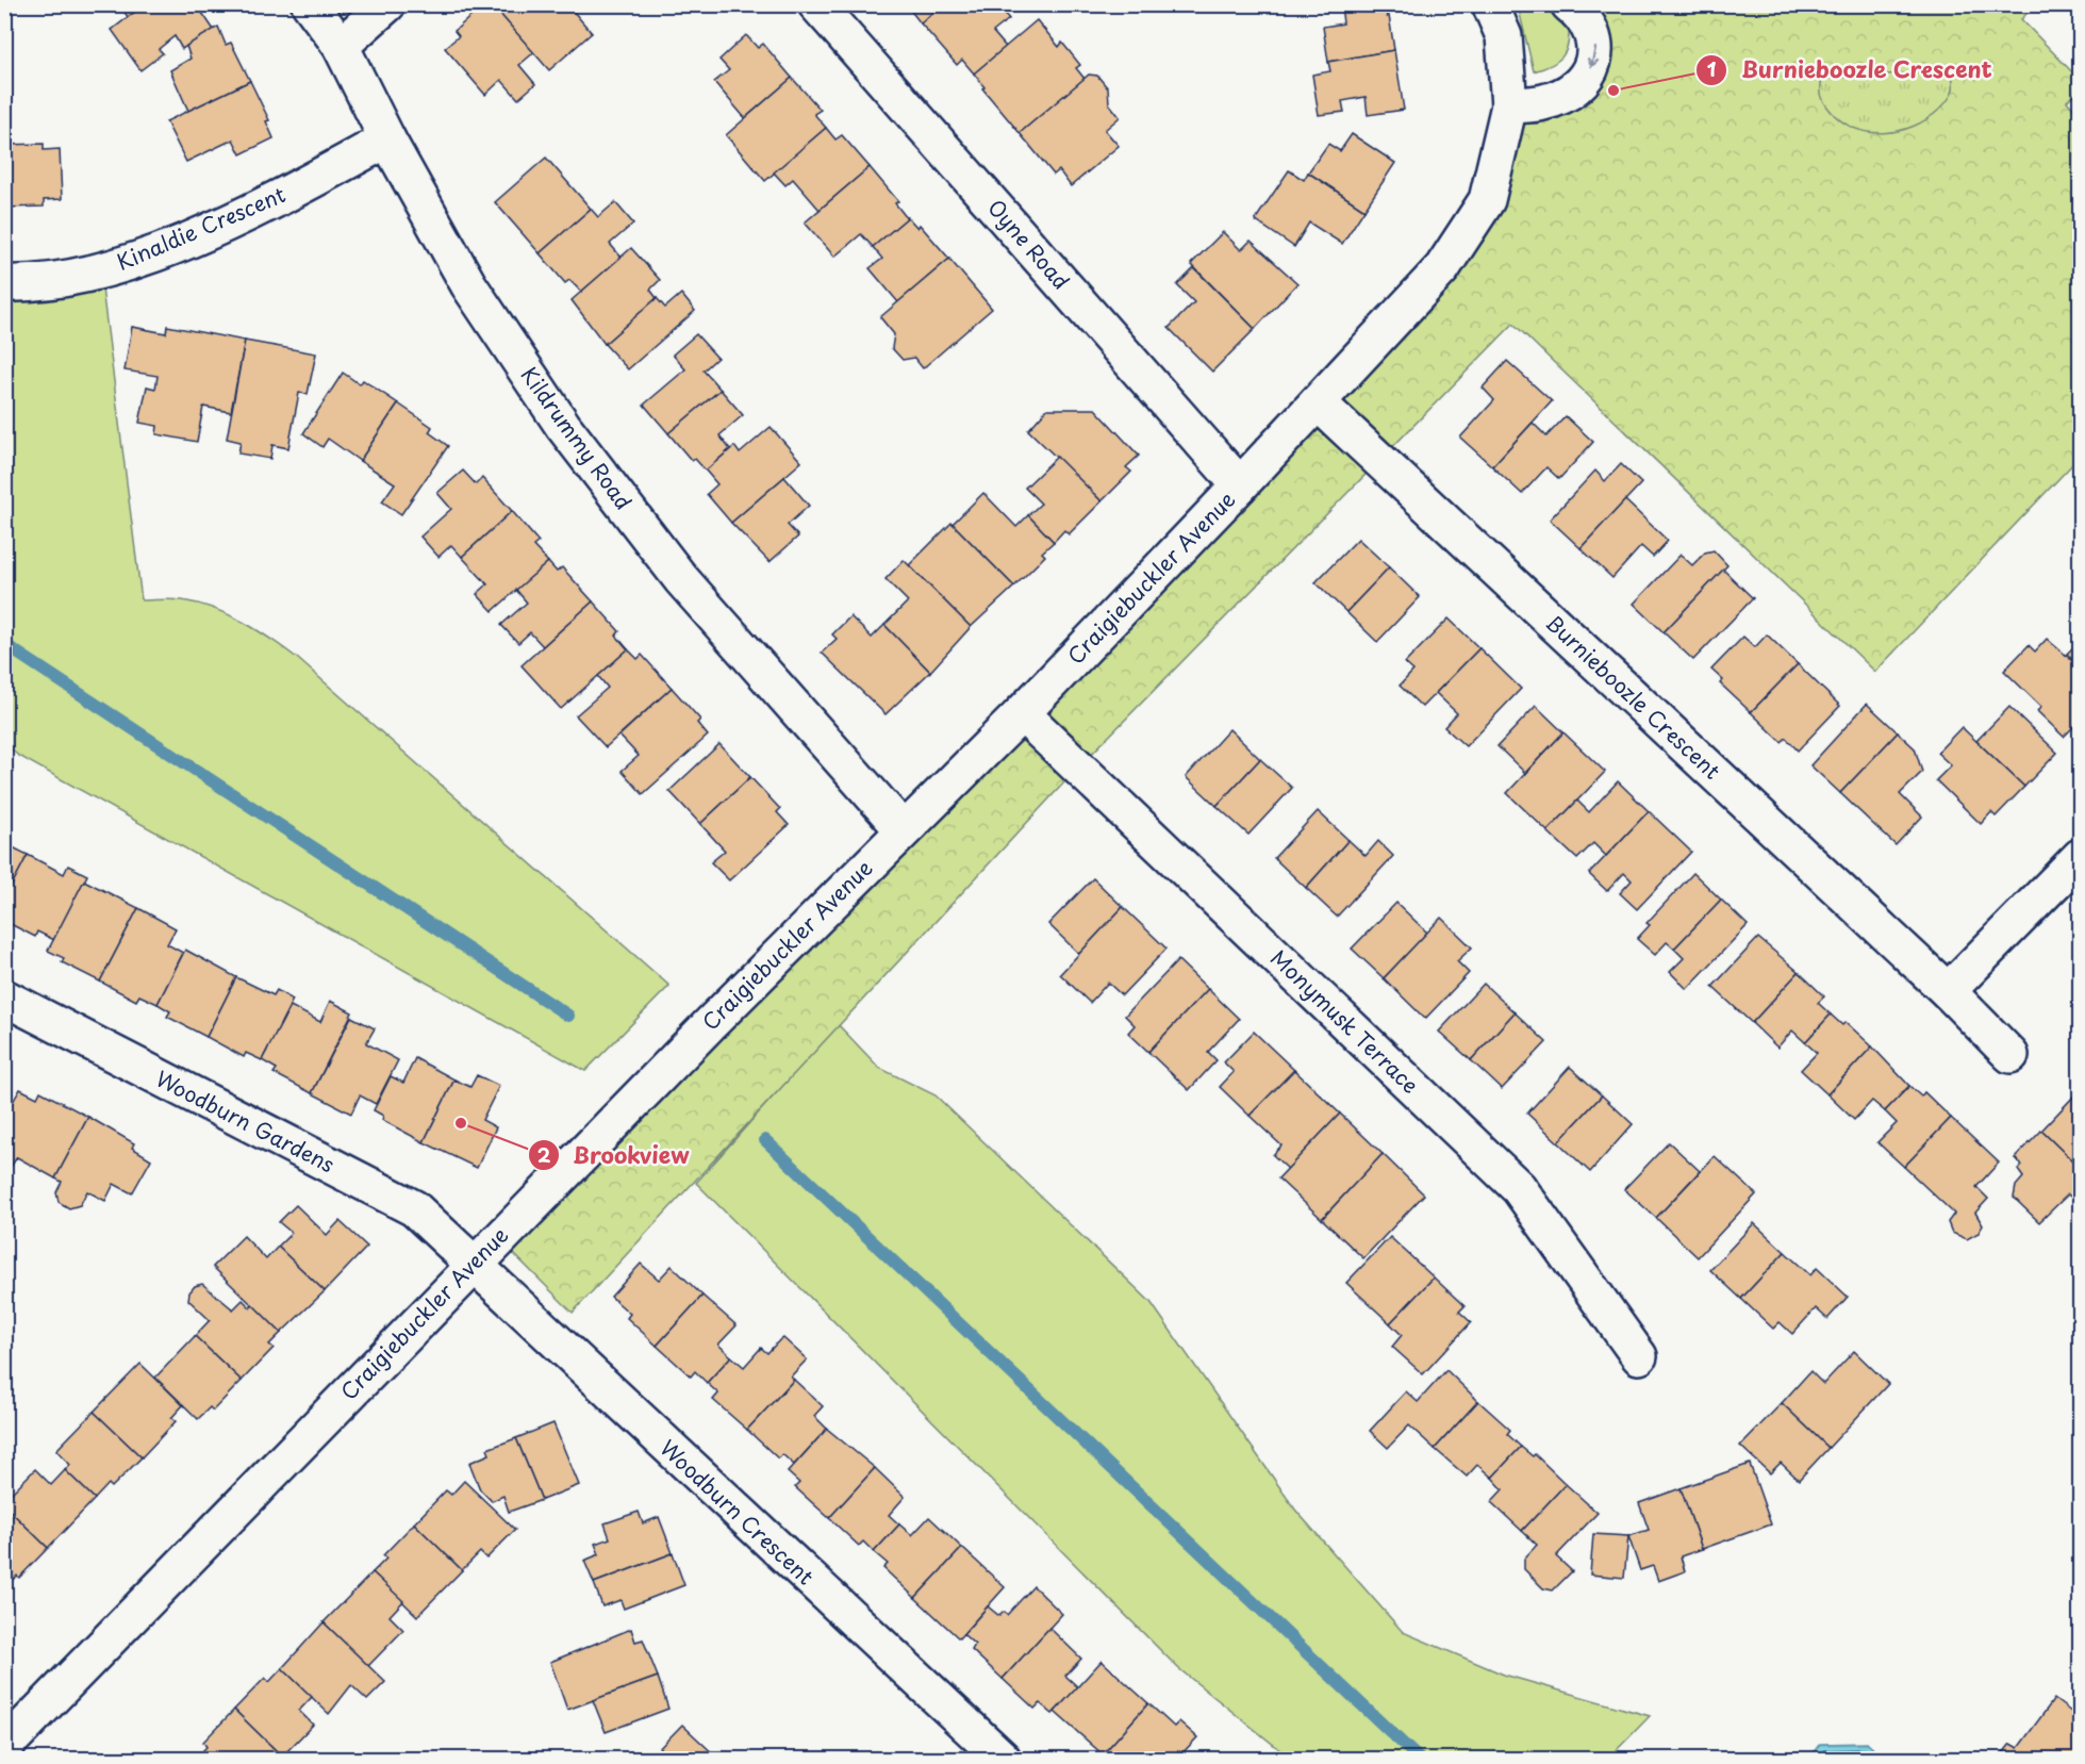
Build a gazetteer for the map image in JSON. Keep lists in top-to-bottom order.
{
  "streets": {
    "street": [
      "Kinaldie Crescent",
      "Oyne Road",
      "Kildrummy Road",
      "Craigiebuckler Avenue",
      "Burnieboozle Crescent",
      "Monymusk Terrace",
      "Woodburn Gardens",
      "Woodburn Crescent"
    ]
  },
  "crossings": [
    ["Kinaldie Crescent", "Kildrummy Road"],
    ["Oyne Road", "Craigiebuckler Avenue"],
    ["Kildrummy Road", "Craigiebuckler Avenue"],
    ["Craigiebuckler Avenue", "Burnieboozle Crescent"],
    ["Craigiebuckler Avenue", "Monymusk Terrace"],
    ["Craigiebuckler Avenue", "Woodburn Gardens"],
    ["Craigiebuckler Avenue", "Woodburn Crescent"],
    ["Woodburn Gardens", "Woodburn Crescent"]
  ],
  "places": ["Burnieboozle Crescent", "Brookview"]
}
